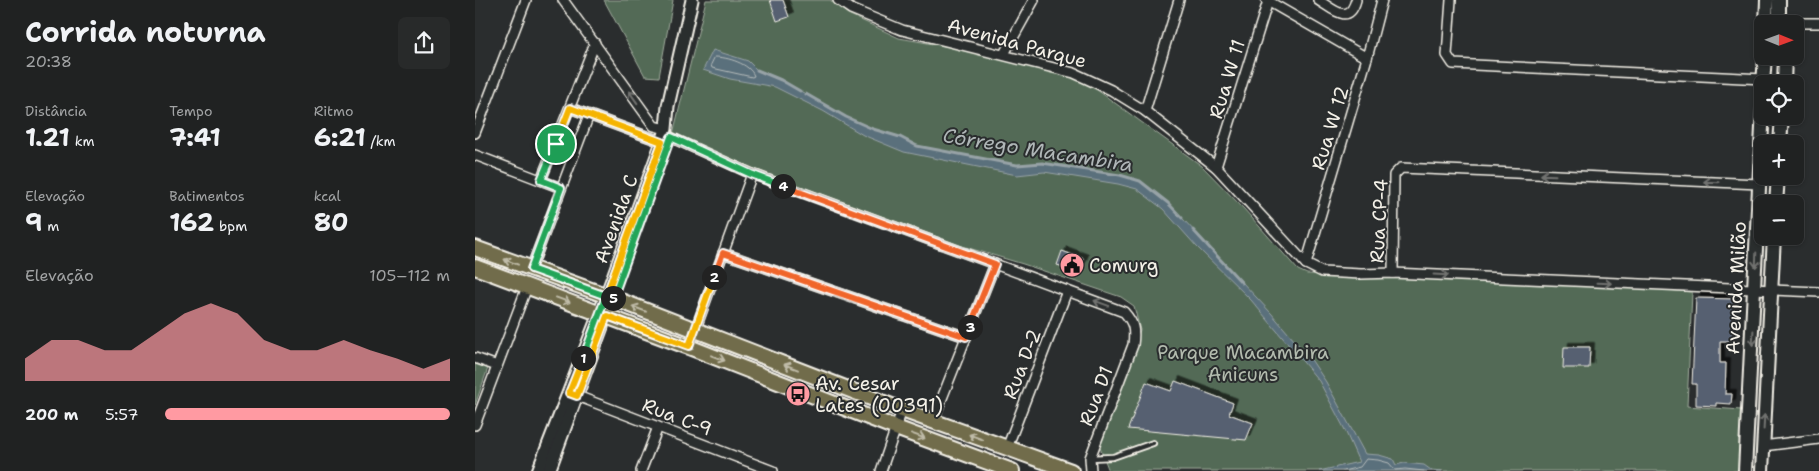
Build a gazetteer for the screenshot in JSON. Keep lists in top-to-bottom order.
{
  "streets": {
    "main road": ["Avenida Milão"],
    "street": [
      "Avenida Parque",
      "Rua W 11",
      "Rua W 12",
      "Avenida C",
      "Rua CP-4",
      "Rua D-2",
      "Rua D1",
      "Rua C-9"
    ]
  },
  "crossings": [
    ["Avenida Parque", "Rua W 11"],
    ["Avenida Parque", "Rua W 12"],
    ["Avenida Parque", "Rua CP-4"],
    ["Avenida C", "Rua C-9"],
    ["Rua CP-4", "Avenida Milão"],
    ["Rua D-2", "Rua D1"]
  ],
  "water": ["Córrego Macambira"],
  "parks": ["Parque Macambira Anicuns"],
  "places": {
    "public building": ["Comurg"],
    "bus stop": ["Av. Cesar Lates (00391)"]
  },
  "north": "right",
  "page": {
    "heading": ["Corrida noturna", "20:38"],
    "map_buttons": ["+", "−"],
    "stats": [
      ["Distância", "1.21 km"],
      ["Tempo", "7:41"],
      ["Ritmo", "6:21 /km"],
      ["Elevação", "9 m"],
      ["Batimentos", "162 bpm"],
      ["kcal", "80"]
    ],
    "pins": [
      "4",
      "2",
      "5",
      "3",
      "1"
    ],
    "chart": ["Elevação", "105–112 m"],
    "list": [
      {
        "name": "200 m",
        "note": "5:57"
      }
    ]
  }
}
